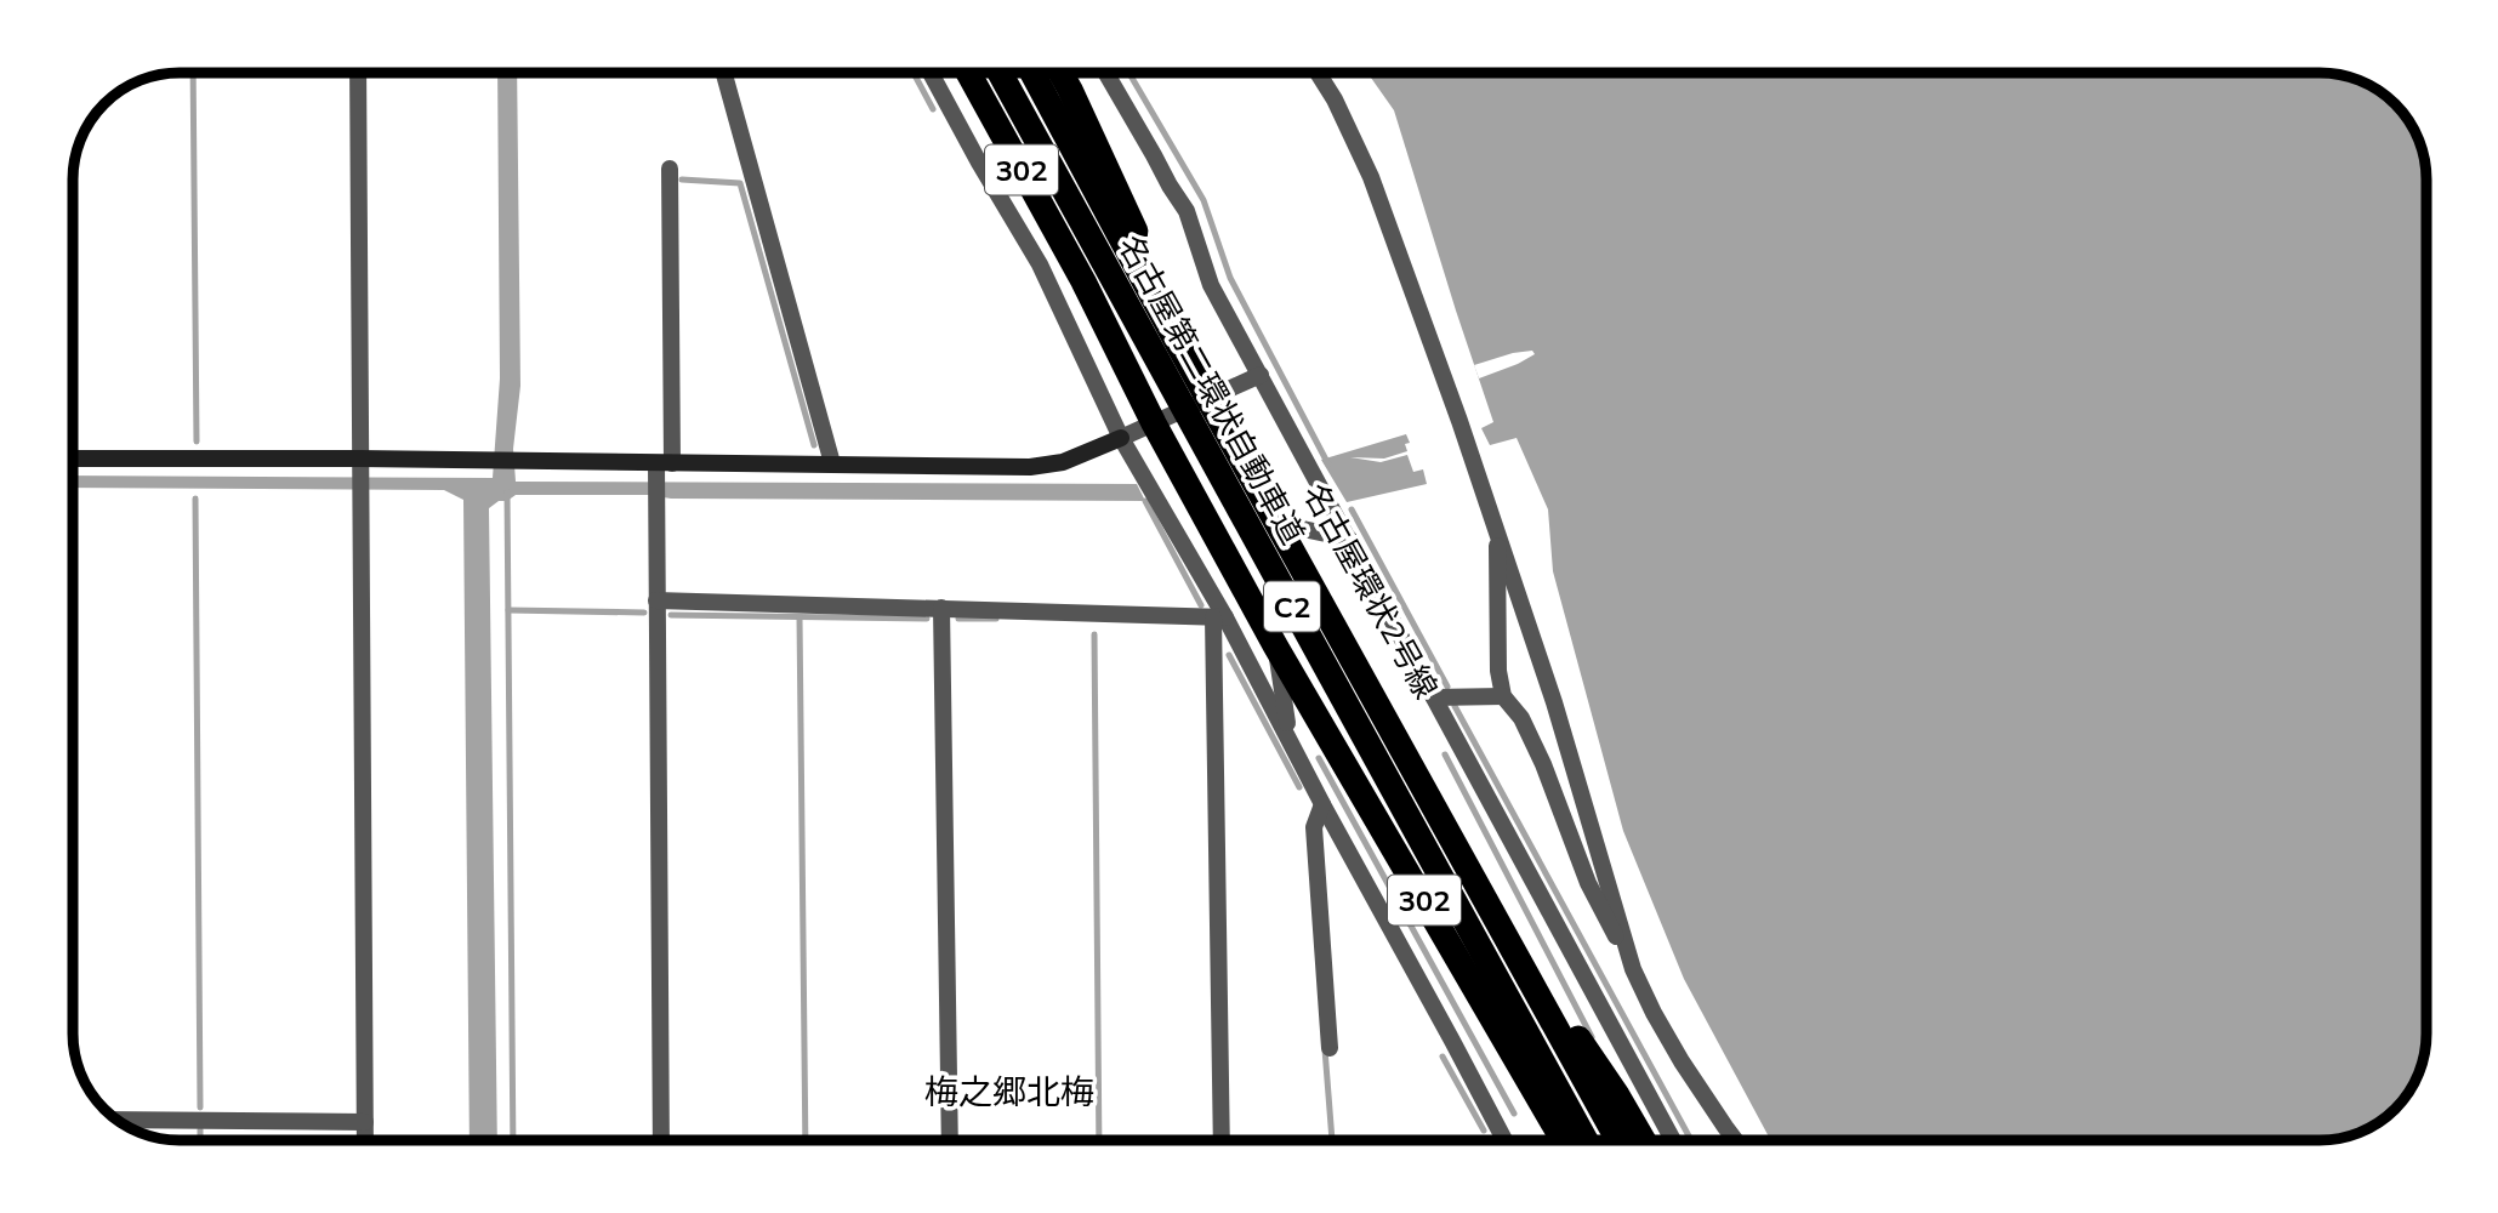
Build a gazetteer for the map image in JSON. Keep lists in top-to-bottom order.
{
  "streets": {
    "highway": [
      "302",
      "名古屋第二環状自動車道",
      "名古屋環状2号線",
      "C2"
    ]
  },
  "districts": ["梅之郷北梅"]
}
